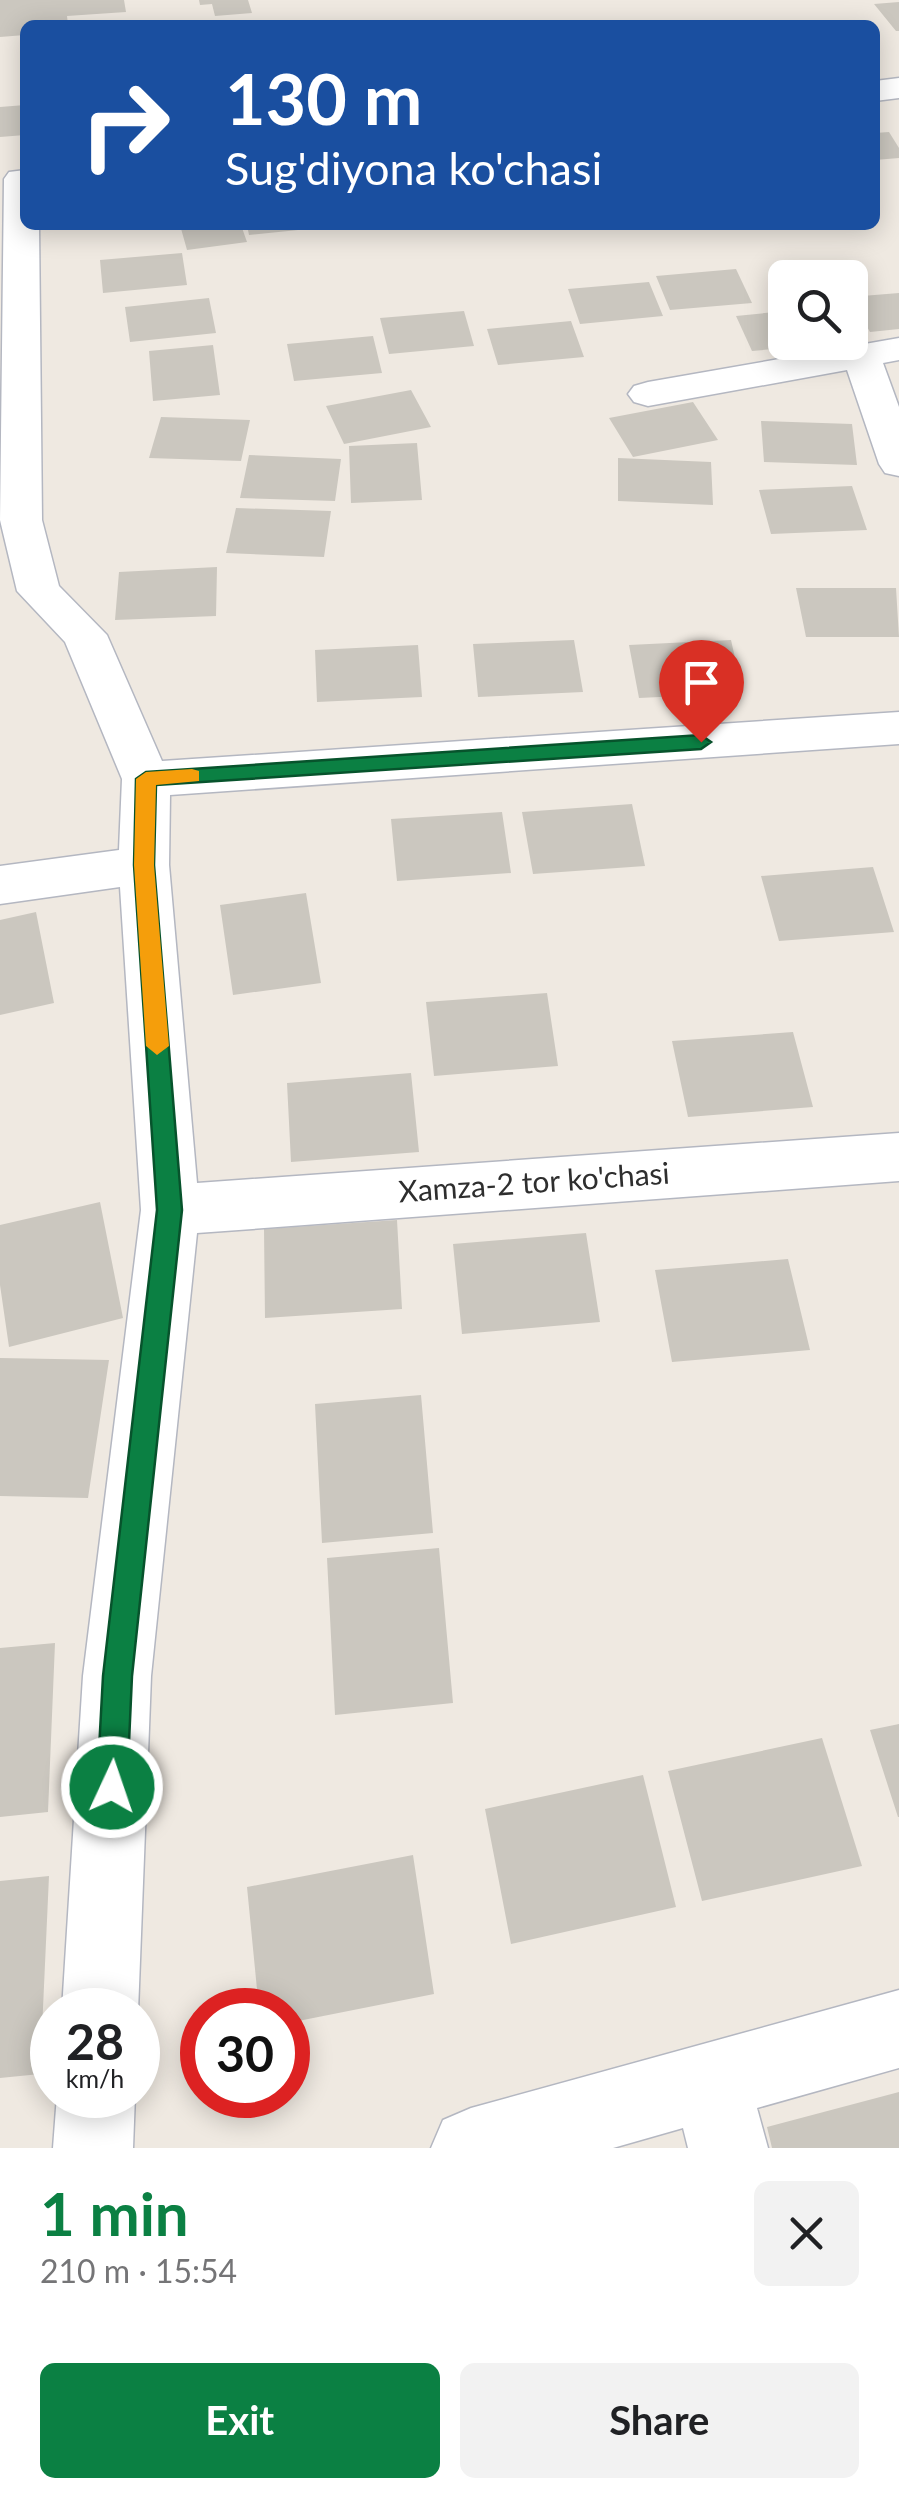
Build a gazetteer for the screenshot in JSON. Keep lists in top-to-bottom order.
{
  "streets": {
    "street": ["Xamza-2 tor ko'chasi"]
  },
  "page": {
    "turn": ["130 m", "Sug'diyona ko'chasi"],
    "speed": "28 km/h",
    "limit": "30",
    "heading": ["1 min", "210 m · 15:54"],
    "buttons": ["Exit", "Share"]
  }
}
